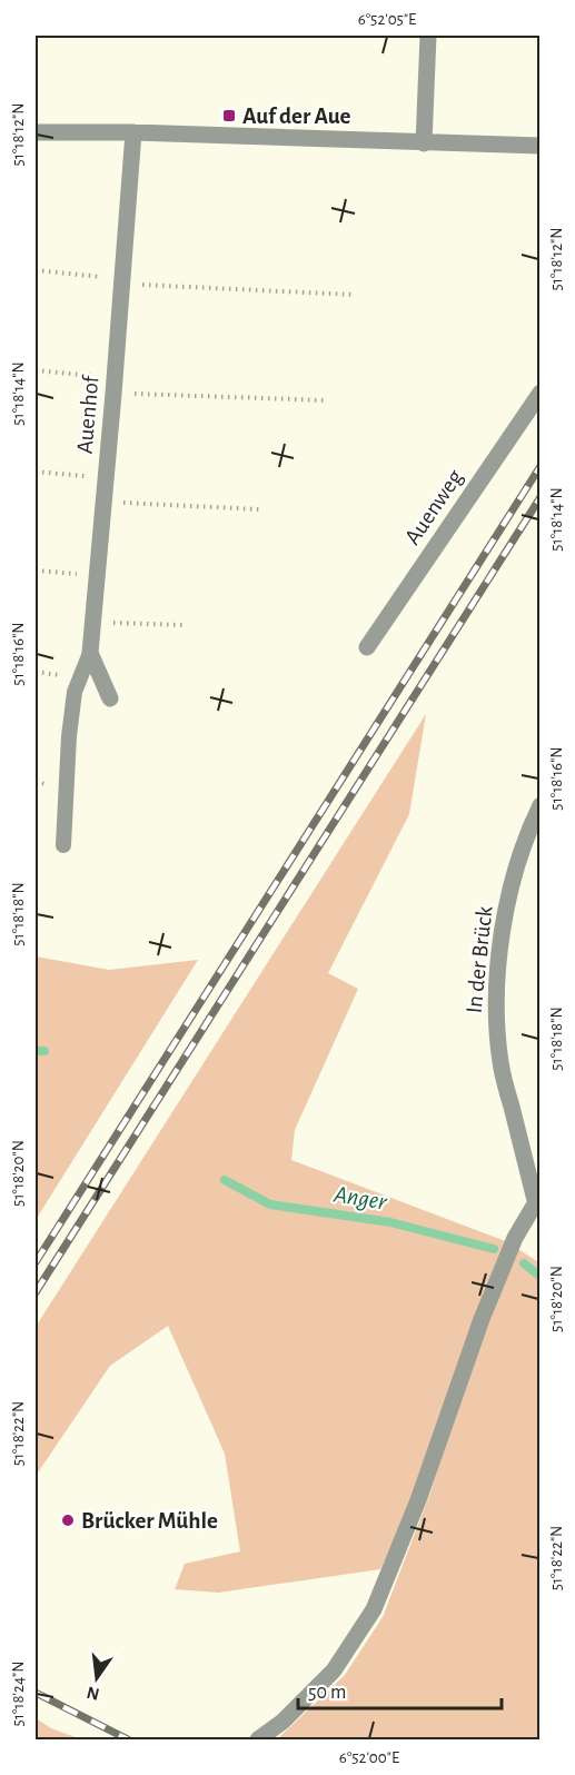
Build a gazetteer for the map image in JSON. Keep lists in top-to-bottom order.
{
  "streets": {
    "street": ["Auenhof", "Auenweg", "In der Brück"]
  },
  "water": ["Anger"],
  "places": {
    "transit": ["Auf der Aue"],
    "other": ["Brücker Mühle"]
  },
  "scale_bar": "50 m",
  "north": "bottom",
  "coordinates": [
    "6°52'05\"E",
    "51°18'12\"N",
    "51°18'14\"N",
    "51°18'16\"N",
    "51°18'18\"N",
    "51°18'20\"N",
    "51°18'22\"N",
    "51°18'24\"N",
    "6°52'00\"E"
  ]
}
